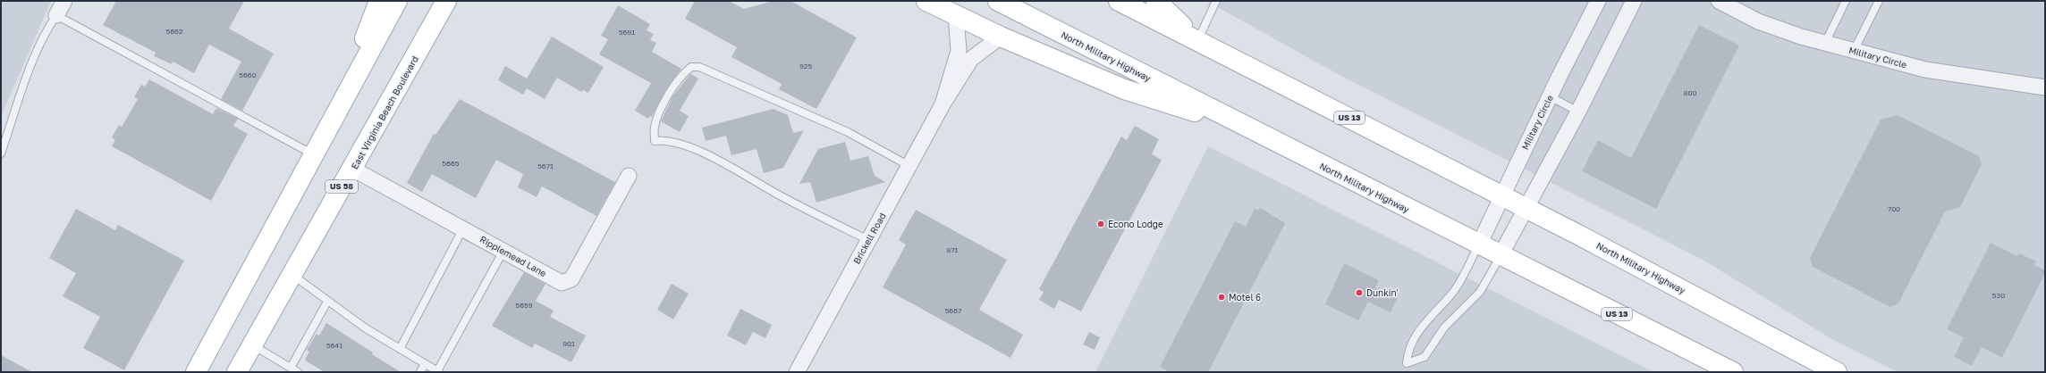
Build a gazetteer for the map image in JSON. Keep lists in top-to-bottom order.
{
  "streets": {
    "main road": [
      "North Military Highway",
      "East Virginia Beach Boulevard",
      "US 13",
      "US 58"
    ],
    "street": ["Military Circle", "Brickell Road", "Ripplemead Lane"]
  },
  "crossings": [
    ["North Military Highway", "Military Circle"],
    ["East Virginia Beach Boulevard", "Ripplemead Lane"]
  ],
  "places": ["Econo Lodge", "Dunkin'", "Motel 6"],
  "house_numbers": [
    "5662",
    "5691",
    "925",
    "5660",
    "800",
    "5665",
    "5671",
    "700",
    "871",
    "530",
    "5659",
    "5667",
    "901",
    "5641"
  ]
}
